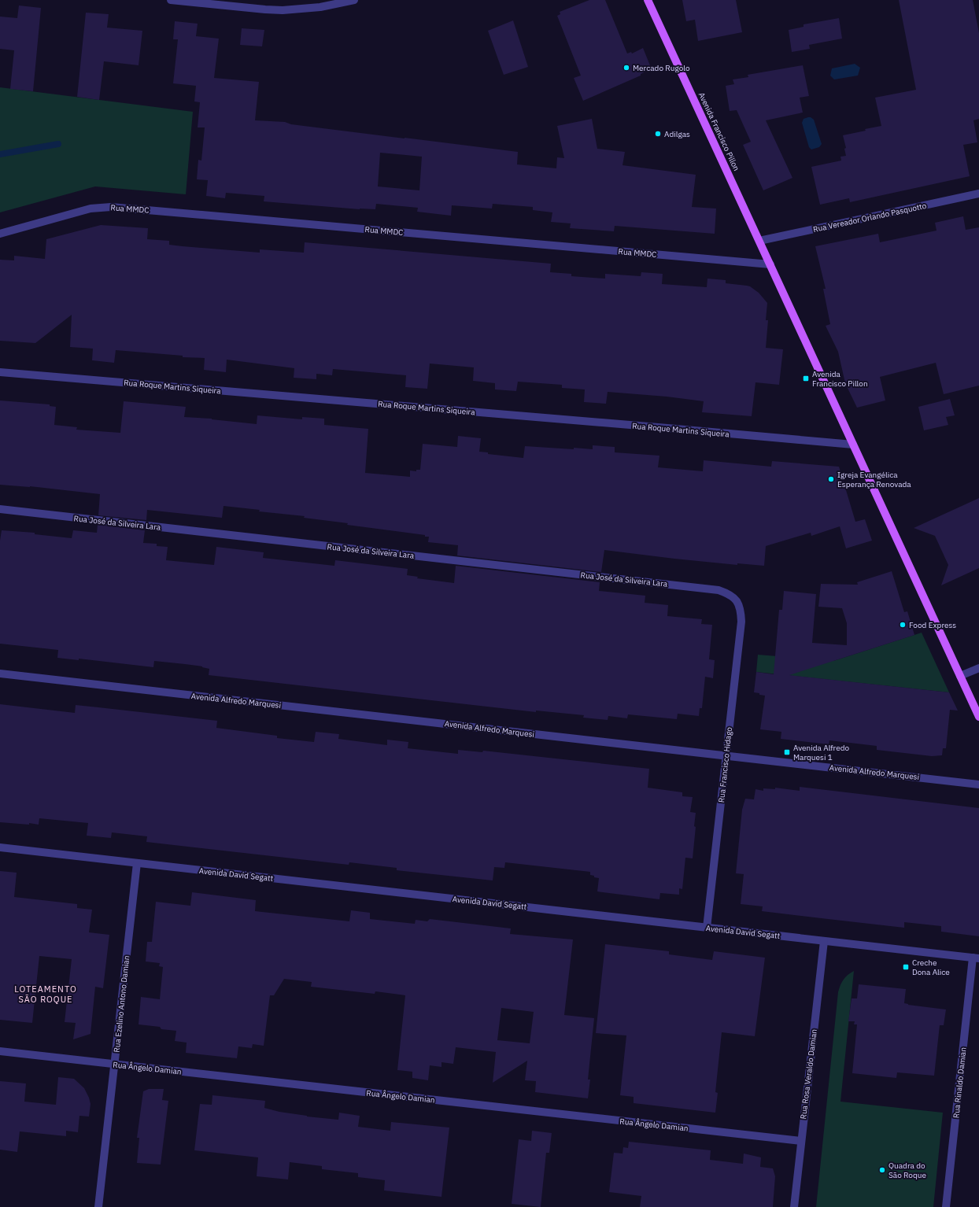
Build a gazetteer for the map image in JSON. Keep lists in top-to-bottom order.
{
  "streets": {
    "main road": ["Avenida Francisco Pillon"],
    "street": [
      "Rua MMDC",
      "Rua Vereador Orlando Pasquotto",
      "Rua Roque Martins Siqueira",
      "Rua José da Silveira Lara",
      "Avenida Alfredo Marquesi",
      "Rua Francisco Hidago",
      "Avenida David Segatt",
      "Rua Ezelino Antono Damian",
      "Rua Ângelo Damian",
      "Rua Rosa Veraldo Damian",
      "Rua Rinaldo Damian"
    ]
  },
  "crossings": [
    ["Avenida Francisco Pillon", "Rua MMDC"],
    ["Avenida Francisco Pillon", "Rua Vereador Orlando Pasquotto"],
    ["Avenida Francisco Pillon", "Rua Roque Martins Siqueira"],
    ["Rua José da Silveira Lara", "Rua Francisco Hidago"],
    ["Avenida Alfredo Marquesi", "Rua Francisco Hidago"],
    ["Rua Francisco Hidago", "Avenida David Segatt"],
    ["Avenida David Segatt", "Rua Ezelino Antono Damian"],
    ["Avenida David Segatt", "Rua Rosa Veraldo Damian"],
    ["Avenida David Segatt", "Rua Rinaldo Damian"],
    ["Rua Ezelino Antono Damian", "Rua Ângelo Damian"],
    ["Rua Ângelo Damian", "Rua Rosa Veraldo Damian"]
  ],
  "districts": ["LOTEAMENTO SÃO ROQUE"],
  "places": {
    "other": [
      "Mercado Rugolo",
      "Adilgas",
      "Igreja Evangélica Esperança Renovada",
      "Food Express",
      "Quadra do São Roque"
    ],
    "transit": ["Avenida Francisco Pillon", "Avenida Alfredo Marquesi 1", "Creche Dona Alice"]
  }
}
